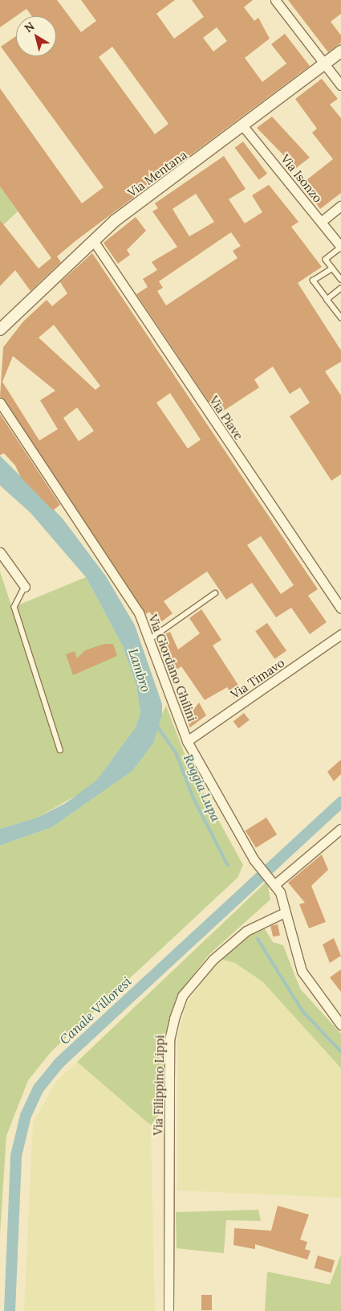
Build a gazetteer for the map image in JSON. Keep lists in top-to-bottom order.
{
  "streets": {
    "street": [
      "Via Mentana",
      "Via Isonzo",
      "Via Piave",
      "Via Giordano Ghilini",
      "Via Timavo",
      "Via Filippino Lippi"
    ]
  },
  "crossings": [
    ["Via Mentana", "Via Isonzo"],
    ["Via Mentana", "Via Piave"],
    ["Via Giordano Ghilini", "Via Timavo"]
  ],
  "water": ["Lambro", "Roggia Lupa", "Canale Villoresi"],
  "north": "top left"
}
